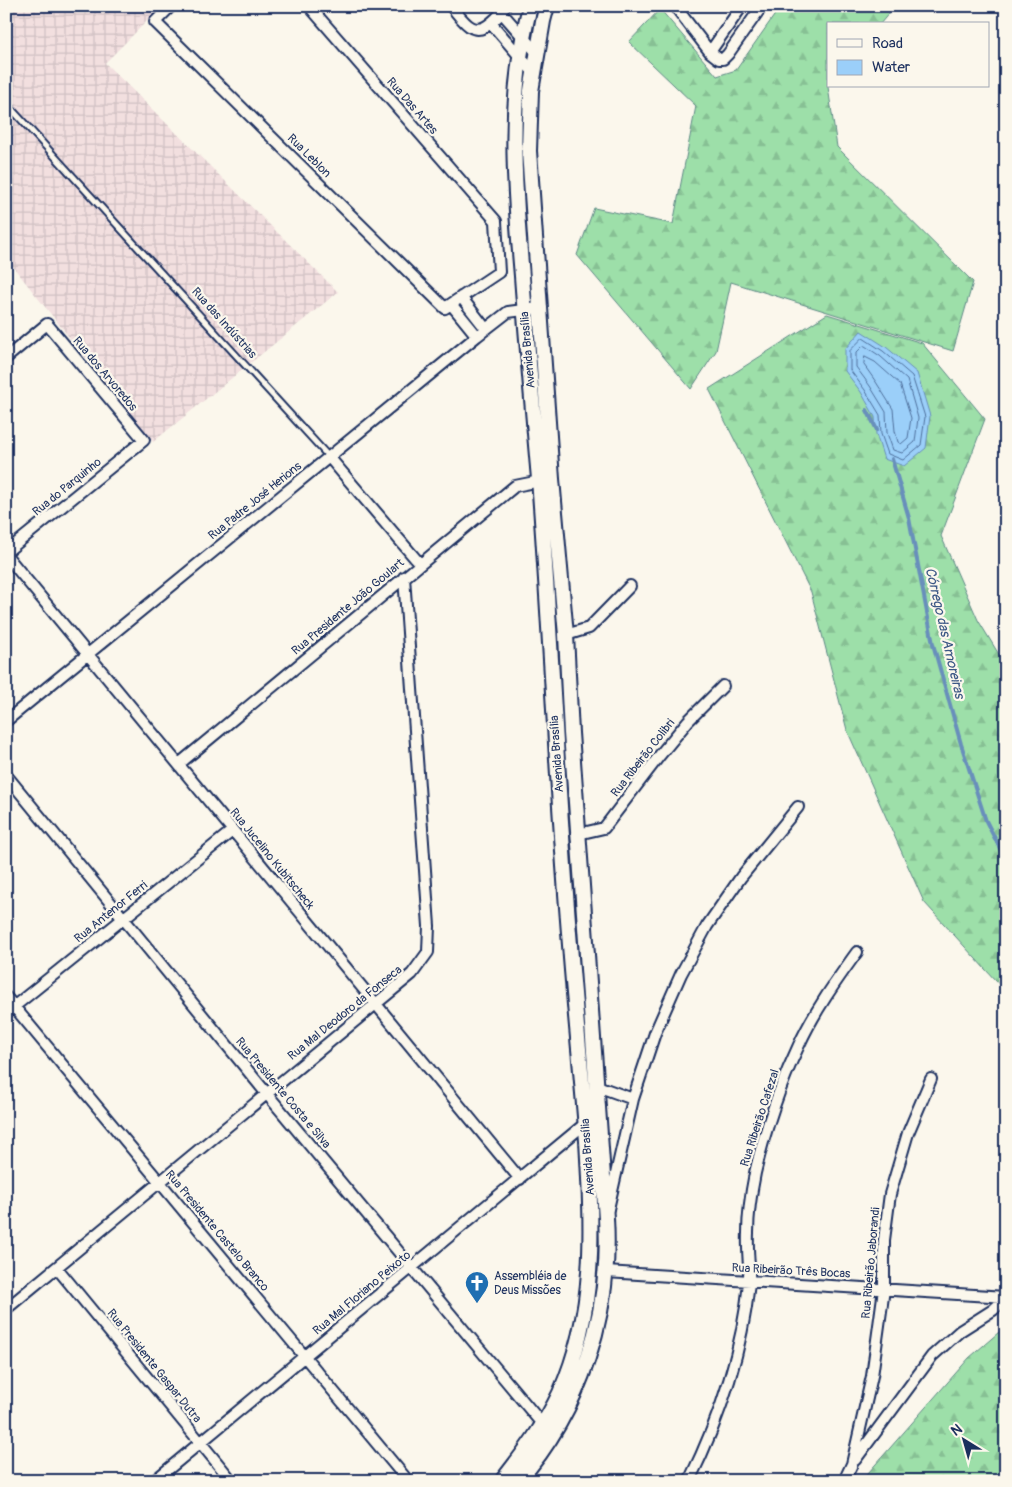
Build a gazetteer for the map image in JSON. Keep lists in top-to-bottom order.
{
  "streets": {
    "main road": ["Avenida Brasília"],
    "street": [
      "Rua Das Artes",
      "Rua Leblon",
      "Rua das Indústrias",
      "Rua dos Arvoredos",
      "Rua do Parquinho",
      "Rua Padre José Herions",
      "Rua Presidente João Goulart",
      "Rua Ribeirão Colibri",
      "Rua Jucelino Kubitscheck",
      "Rua Antenor Ferri",
      "Rua Mal Deodoro da Fonseca",
      "Rua Presidente Costa e Silva",
      "Rua Ribeirão Cafezal",
      "Rua Presidente Castelo Branco",
      "Rua Ribeirão Jaborandi",
      "Rua Ribeirão Três Bocas",
      "Rua Mal Floriano Peixoto",
      "Rua Presidente Gaspar Dutra"
    ]
  },
  "crossings": [
    ["Rua Leblon", "Rua Padre José Herions"],
    ["Rua das Indústrias", "Rua Padre José Herions"],
    ["Rua das Indústrias", "Rua Presidente João Goulart"],
    ["Avenida Brasília", "Rua Padre José Herions"],
    ["Avenida Brasília", "Rua Presidente João Goulart"],
    ["Avenida Brasília", "Rua Ribeirão Colibri"],
    ["Avenida Brasília", "Rua Presidente Costa e Silva"],
    ["Avenida Brasília", "Rua Ribeirão Três Bocas"],
    ["Avenida Brasília", "Rua Mal Floriano Peixoto"],
    ["Rua dos Arvoredos", "Rua do Parquinho"],
    ["Rua do Parquinho", "Rua Jucelino Kubitscheck"],
    ["Rua Padre José Herions", "Rua Jucelino Kubitscheck"],
    ["Rua Presidente João Goulart", "Rua Jucelino Kubitscheck"],
    ["Rua Presidente João Goulart", "Rua Mal Deodoro da Fonseca"],
    ["Rua Jucelino Kubitscheck", "Rua Antenor Ferri"],
    ["Rua Jucelino Kubitscheck", "Rua Mal Deodoro da Fonseca"],
    ["Rua Jucelino Kubitscheck", "Rua Mal Floriano Peixoto"],
    ["Rua Antenor Ferri", "Rua Presidente Costa e Silva"],
    ["Rua Antenor Ferri", "Rua Presidente Castelo Branco"],
    ["Rua Mal Deodoro da Fonseca", "Rua Presidente Costa e Silva"],
    ["Rua Mal Deodoro da Fonseca", "Rua Presidente Castelo Branco"],
    ["Rua Mal Deodoro da Fonseca", "Rua Presidente Gaspar Dutra"],
    ["Rua Presidente Costa e Silva", "Rua Mal Floriano Peixoto"],
    ["Rua Ribeirão Cafezal", "Rua Ribeirão Três Bocas"],
    ["Rua Presidente Castelo Branco", "Rua Mal Floriano Peixoto"],
    ["Rua Ribeirão Jaborandi", "Rua Ribeirão Três Bocas"],
    ["Rua Mal Floriano Peixoto", "Rua Presidente Gaspar Dutra"]
  ],
  "water": ["Córrego das Amoreiras"],
  "places": {
    "church": ["Assembléia de Deus Missões"]
  },
  "legend": ["Road", "Water"],
  "north": "top left"
}
